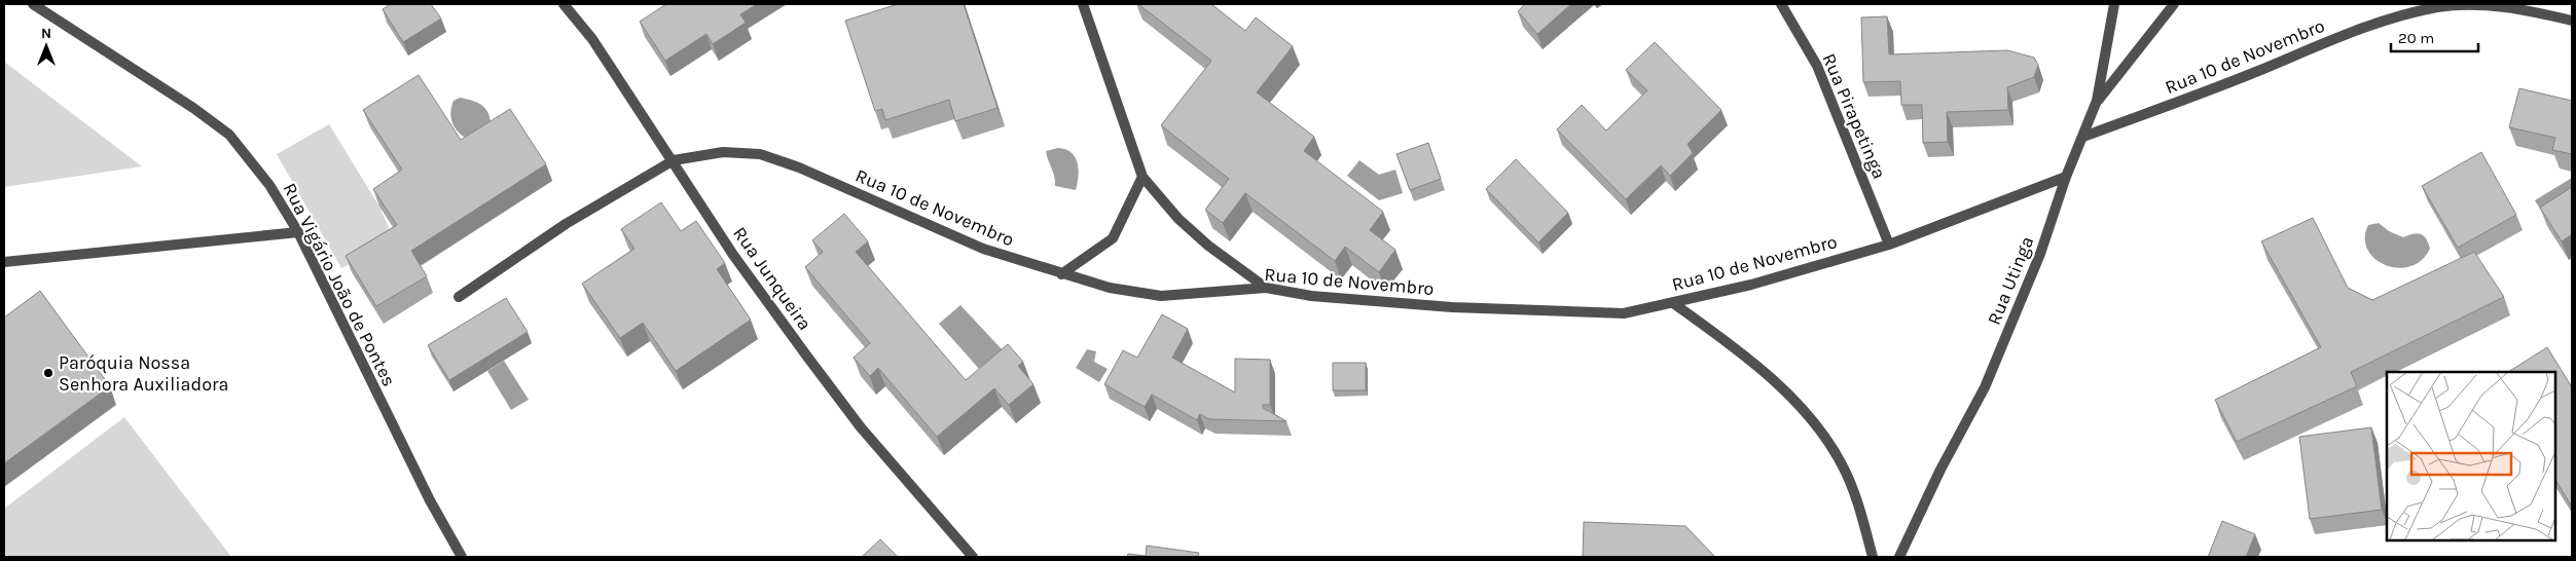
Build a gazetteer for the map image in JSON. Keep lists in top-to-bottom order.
{
  "streets": {
    "street": [
      "Rua 10 de Novembro",
      "Rua Pirapetinga",
      "Rua Junqueira",
      "Rua Utinga",
      "Rua Vigário João de Pontes"
    ]
  },
  "crossings": [
    ["Rua 10 de Novembro", "Rua Pirapetinga"],
    ["Rua 10 de Novembro", "Rua Junqueira"],
    ["Rua 10 de Novembro", "Rua Utinga"]
  ],
  "places": ["Paróquia Nossa Senhora Auxiliadora"],
  "scale_bar": "20 m",
  "north": "top"
}
